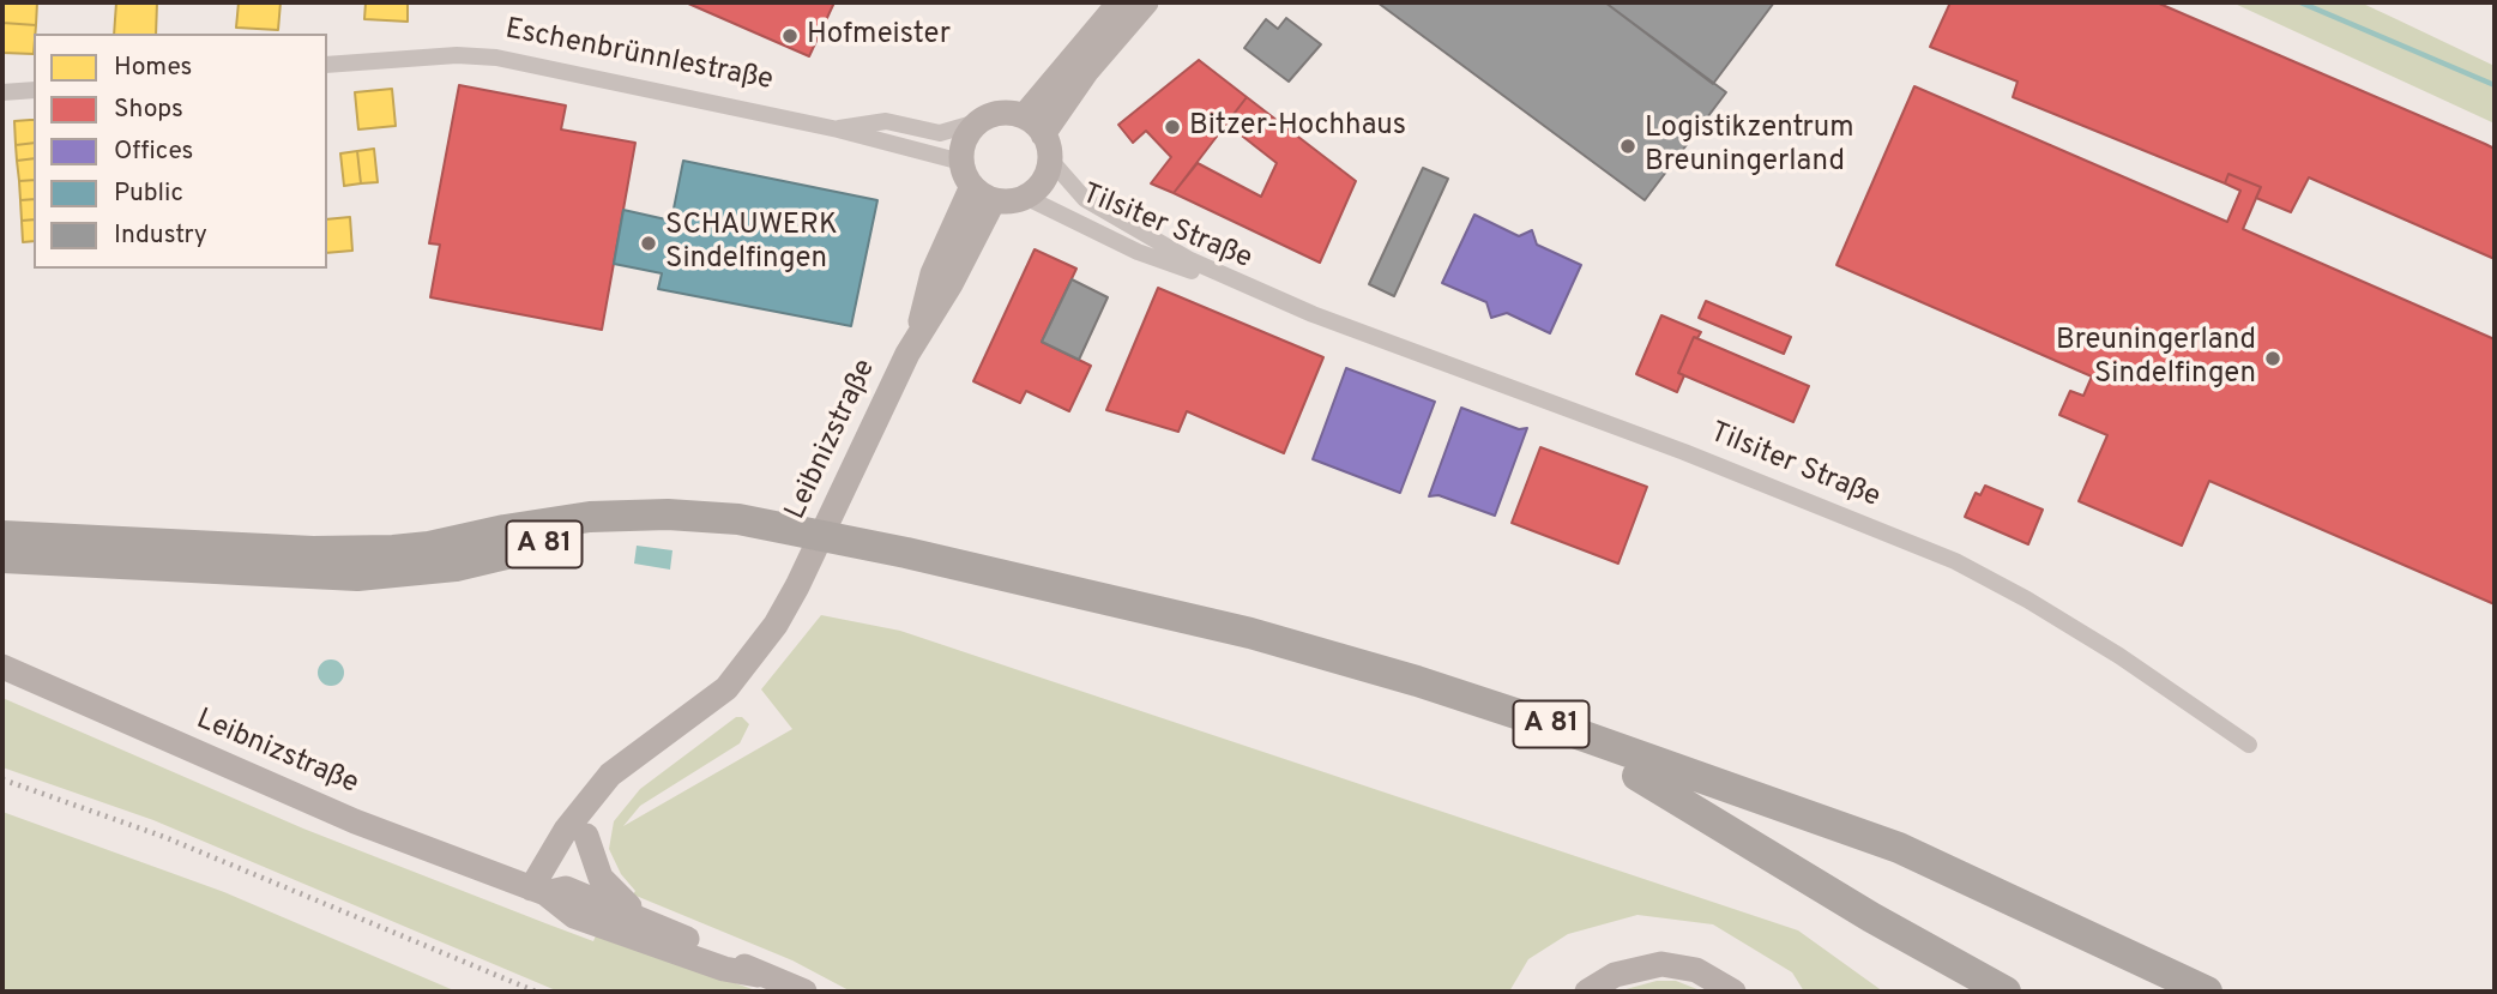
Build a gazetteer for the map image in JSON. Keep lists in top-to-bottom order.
{
  "streets": {
    "highway": ["A 81"],
    "street": ["Eschenbrünnlestraße", "Tilsiter Straße", "Leibnizstraße"]
  },
  "crossings": [
    ["Eschenbrünnlestraße", "Tilsiter Straße"],
    ["Eschenbrünnlestraße", "Leibnizstraße"],
    ["Tilsiter Straße", "Leibnizstraße"]
  ],
  "places": [
    "Hofmeister",
    "Bitzer-Hochhaus",
    "Logistikzentrum Breuningerland",
    "SCHAUWERK Sindelfingen",
    "Breuningerland Sindelfingen"
  ],
  "legend": [
    "Homes",
    "Shops",
    "Offices",
    "Public",
    "Industry"
  ]
}
